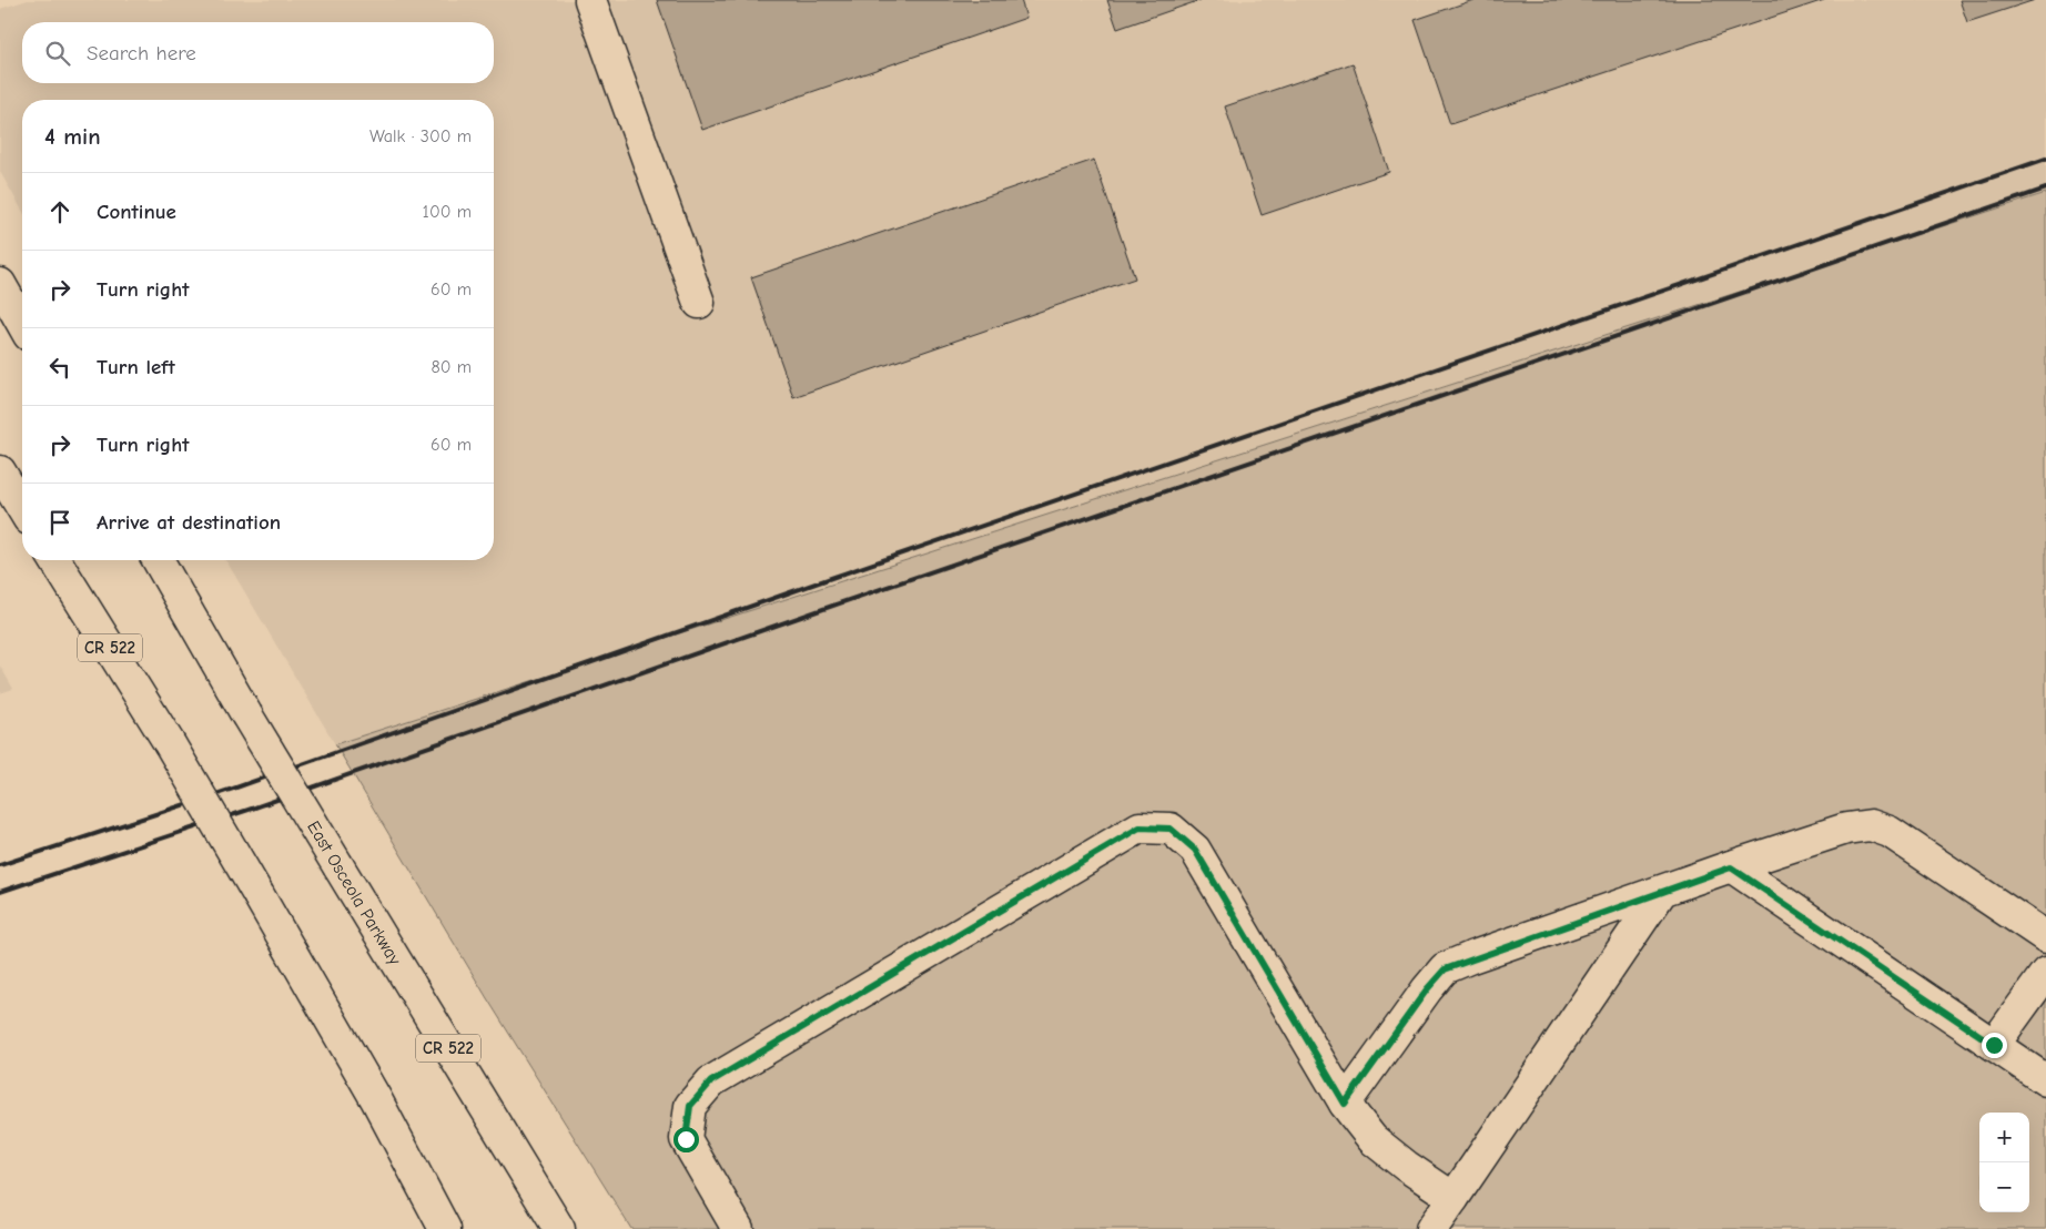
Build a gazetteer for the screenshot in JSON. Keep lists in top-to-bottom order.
{
  "streets": {
    "main road": ["CR 522", "East Osceola Parkway"]
  },
  "page": {
    "search": "Search here",
    "heading": ["4 min", "Walk · 300 m"],
    "list": [
      ["Continue", "100 m"],
      ["Turn right", "60 m"],
      ["Turn left", "80 m"],
      ["Turn right", "60 m"],
      "Arrive at destination"
    ],
    "map_buttons": ["+", "−"]
  }
}
